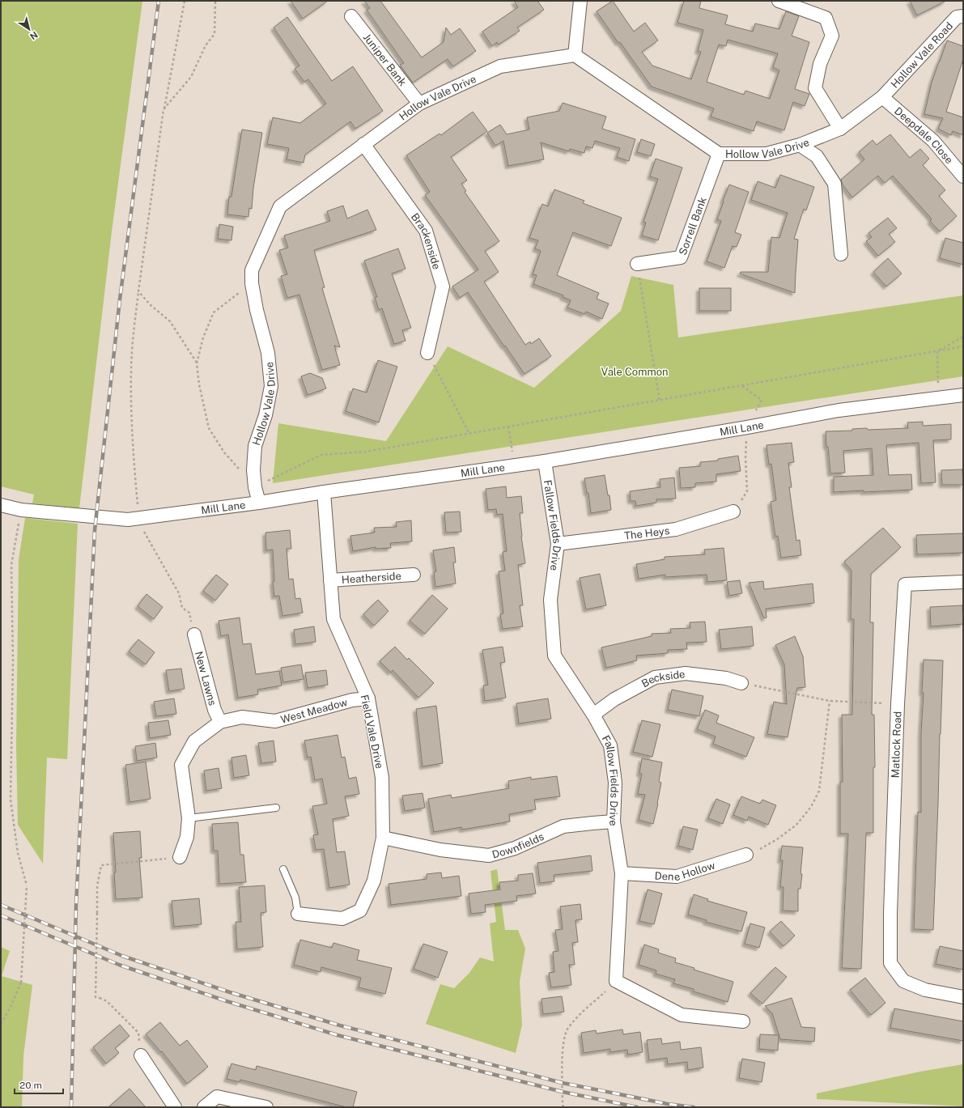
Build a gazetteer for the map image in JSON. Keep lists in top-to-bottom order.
{
  "streets": {
    "street": [
      "Hollow Vale Road",
      "Juniper Bank",
      "Hollow Vale Drive",
      "Deepdale Close",
      "Sorrell Bank",
      "Brackenside",
      "Mill Lane",
      "Fallow Fields Drive",
      "The Heys",
      "Heatherside",
      "New Lawns",
      "Beckside",
      "West Meadow",
      "Field Vale Drive",
      "Matlock Road",
      "Downfields",
      "Dene Hollow"
    ]
  },
  "crossings": [
    ["Hollow Vale Road", "Hollow Vale Drive"],
    ["Hollow Vale Road", "Deepdale Close"],
    ["Juniper Bank", "Hollow Vale Drive"],
    ["Hollow Vale Drive", "Deepdale Close"],
    ["Hollow Vale Drive", "Sorrell Bank"],
    ["Hollow Vale Drive", "Brackenside"],
    ["Hollow Vale Drive", "Mill Lane"],
    ["Mill Lane", "Fallow Fields Drive"],
    ["Mill Lane", "Field Vale Drive"],
    ["Fallow Fields Drive", "The Heys"],
    ["Fallow Fields Drive", "Beckside"],
    ["Fallow Fields Drive", "Downfields"],
    ["Fallow Fields Drive", "Dene Hollow"],
    ["Heatherside", "Field Vale Drive"],
    ["New Lawns", "West Meadow"],
    ["West Meadow", "Field Vale Drive"],
    ["Field Vale Drive", "Downfields"]
  ],
  "parks": ["Vale Common"],
  "scale_bar": "20 m",
  "north": "bottom right"
}
